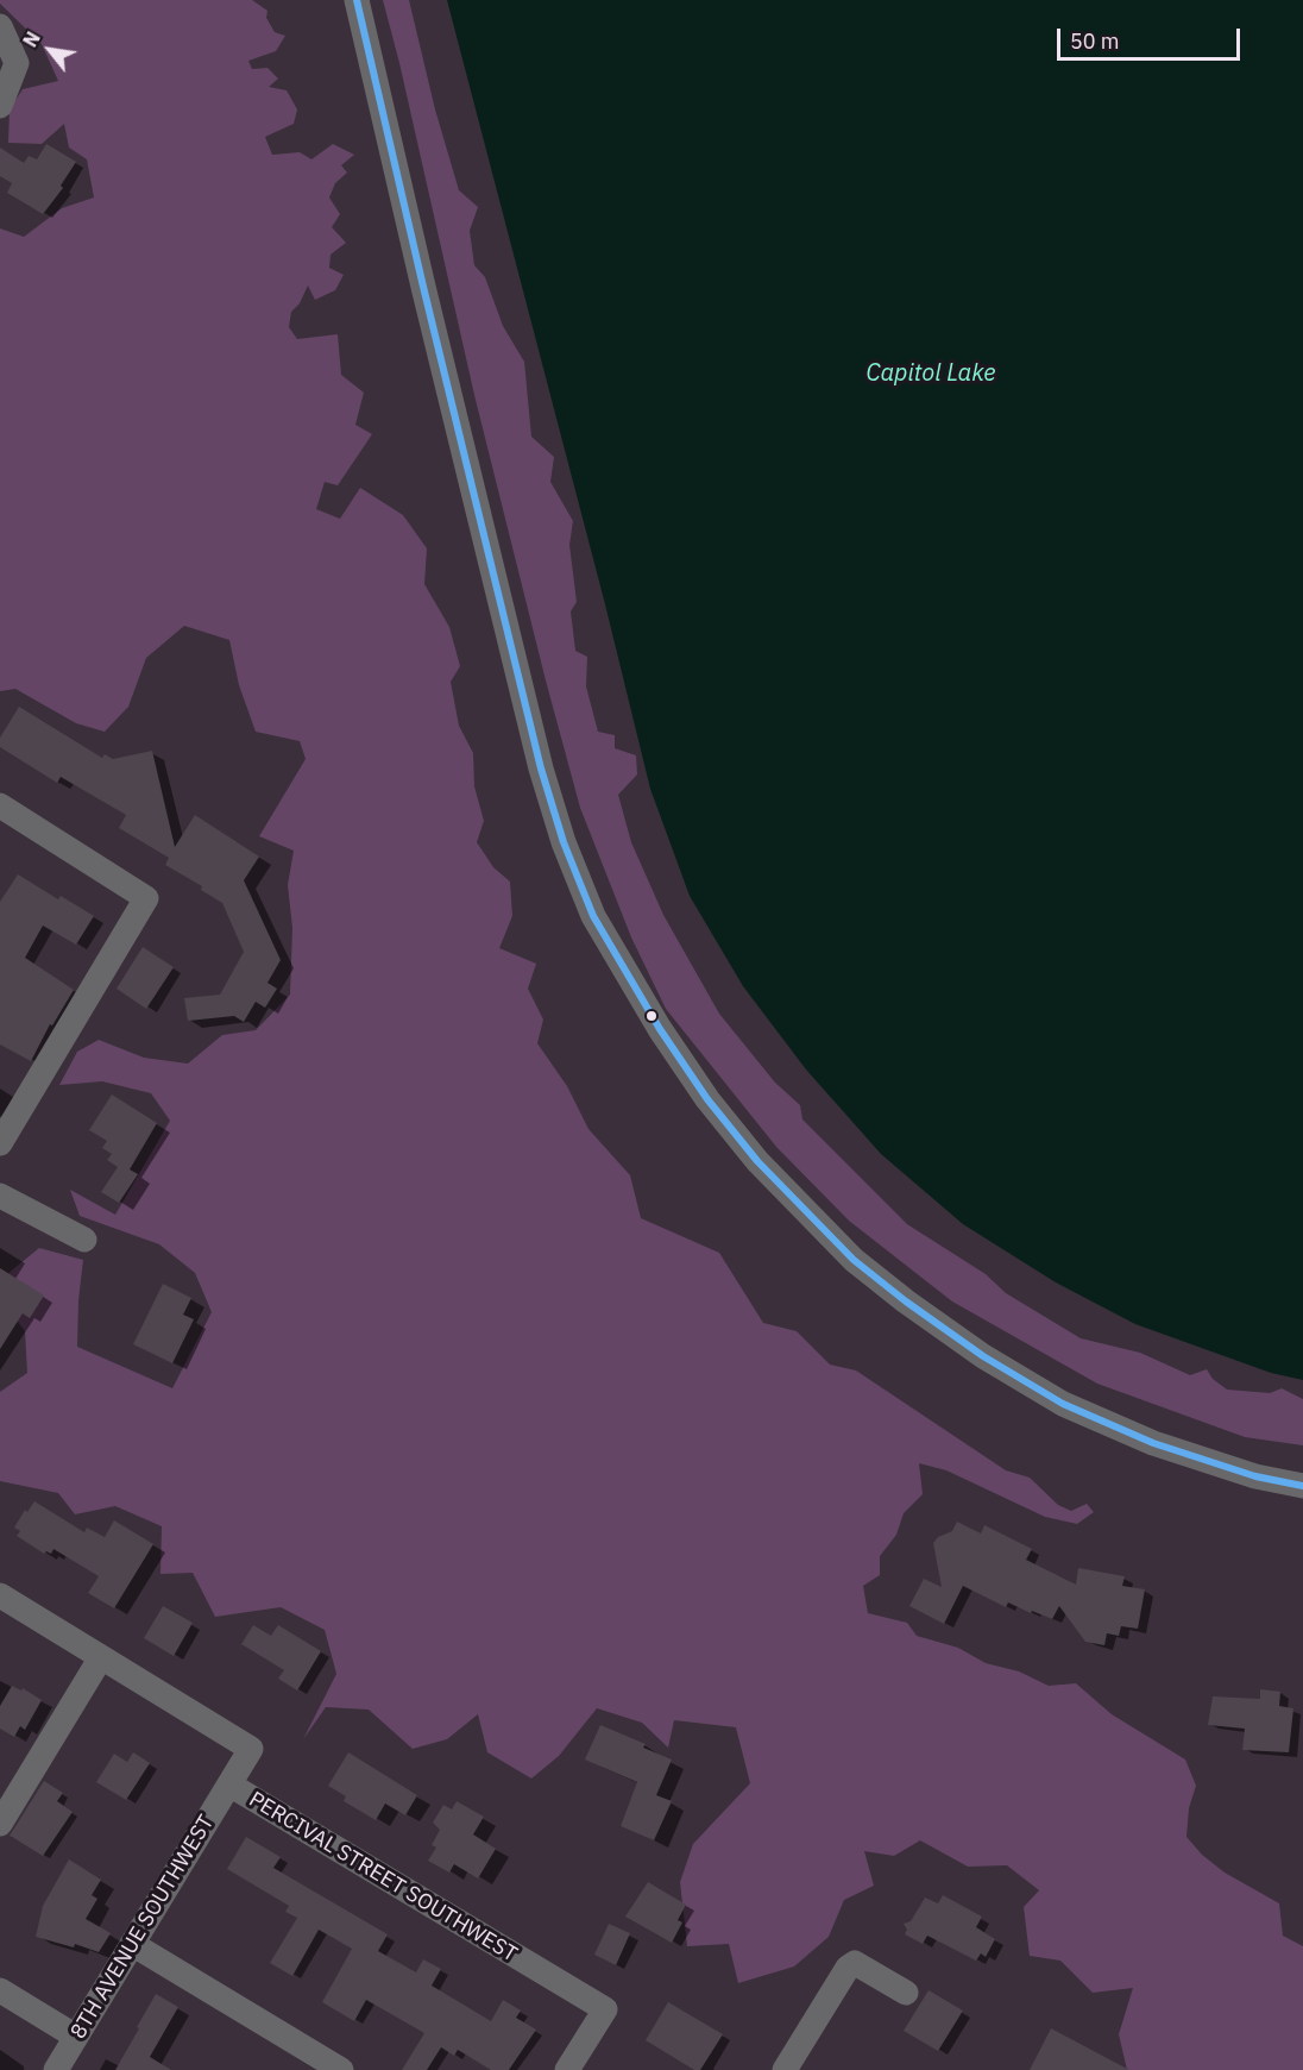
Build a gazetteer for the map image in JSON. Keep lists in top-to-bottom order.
{
  "streets": {
    "street": ["PERCIVAL STREET SOUTHWEST", "8TH AVENUE SOUTHWEST"]
  },
  "crossings": [
    ["PERCIVAL STREET SOUTHWEST", "8TH AVENUE SOUTHWEST"]
  ],
  "water": ["Capitol Lake"],
  "scale_bar": "50 m",
  "north": "top left"
}
